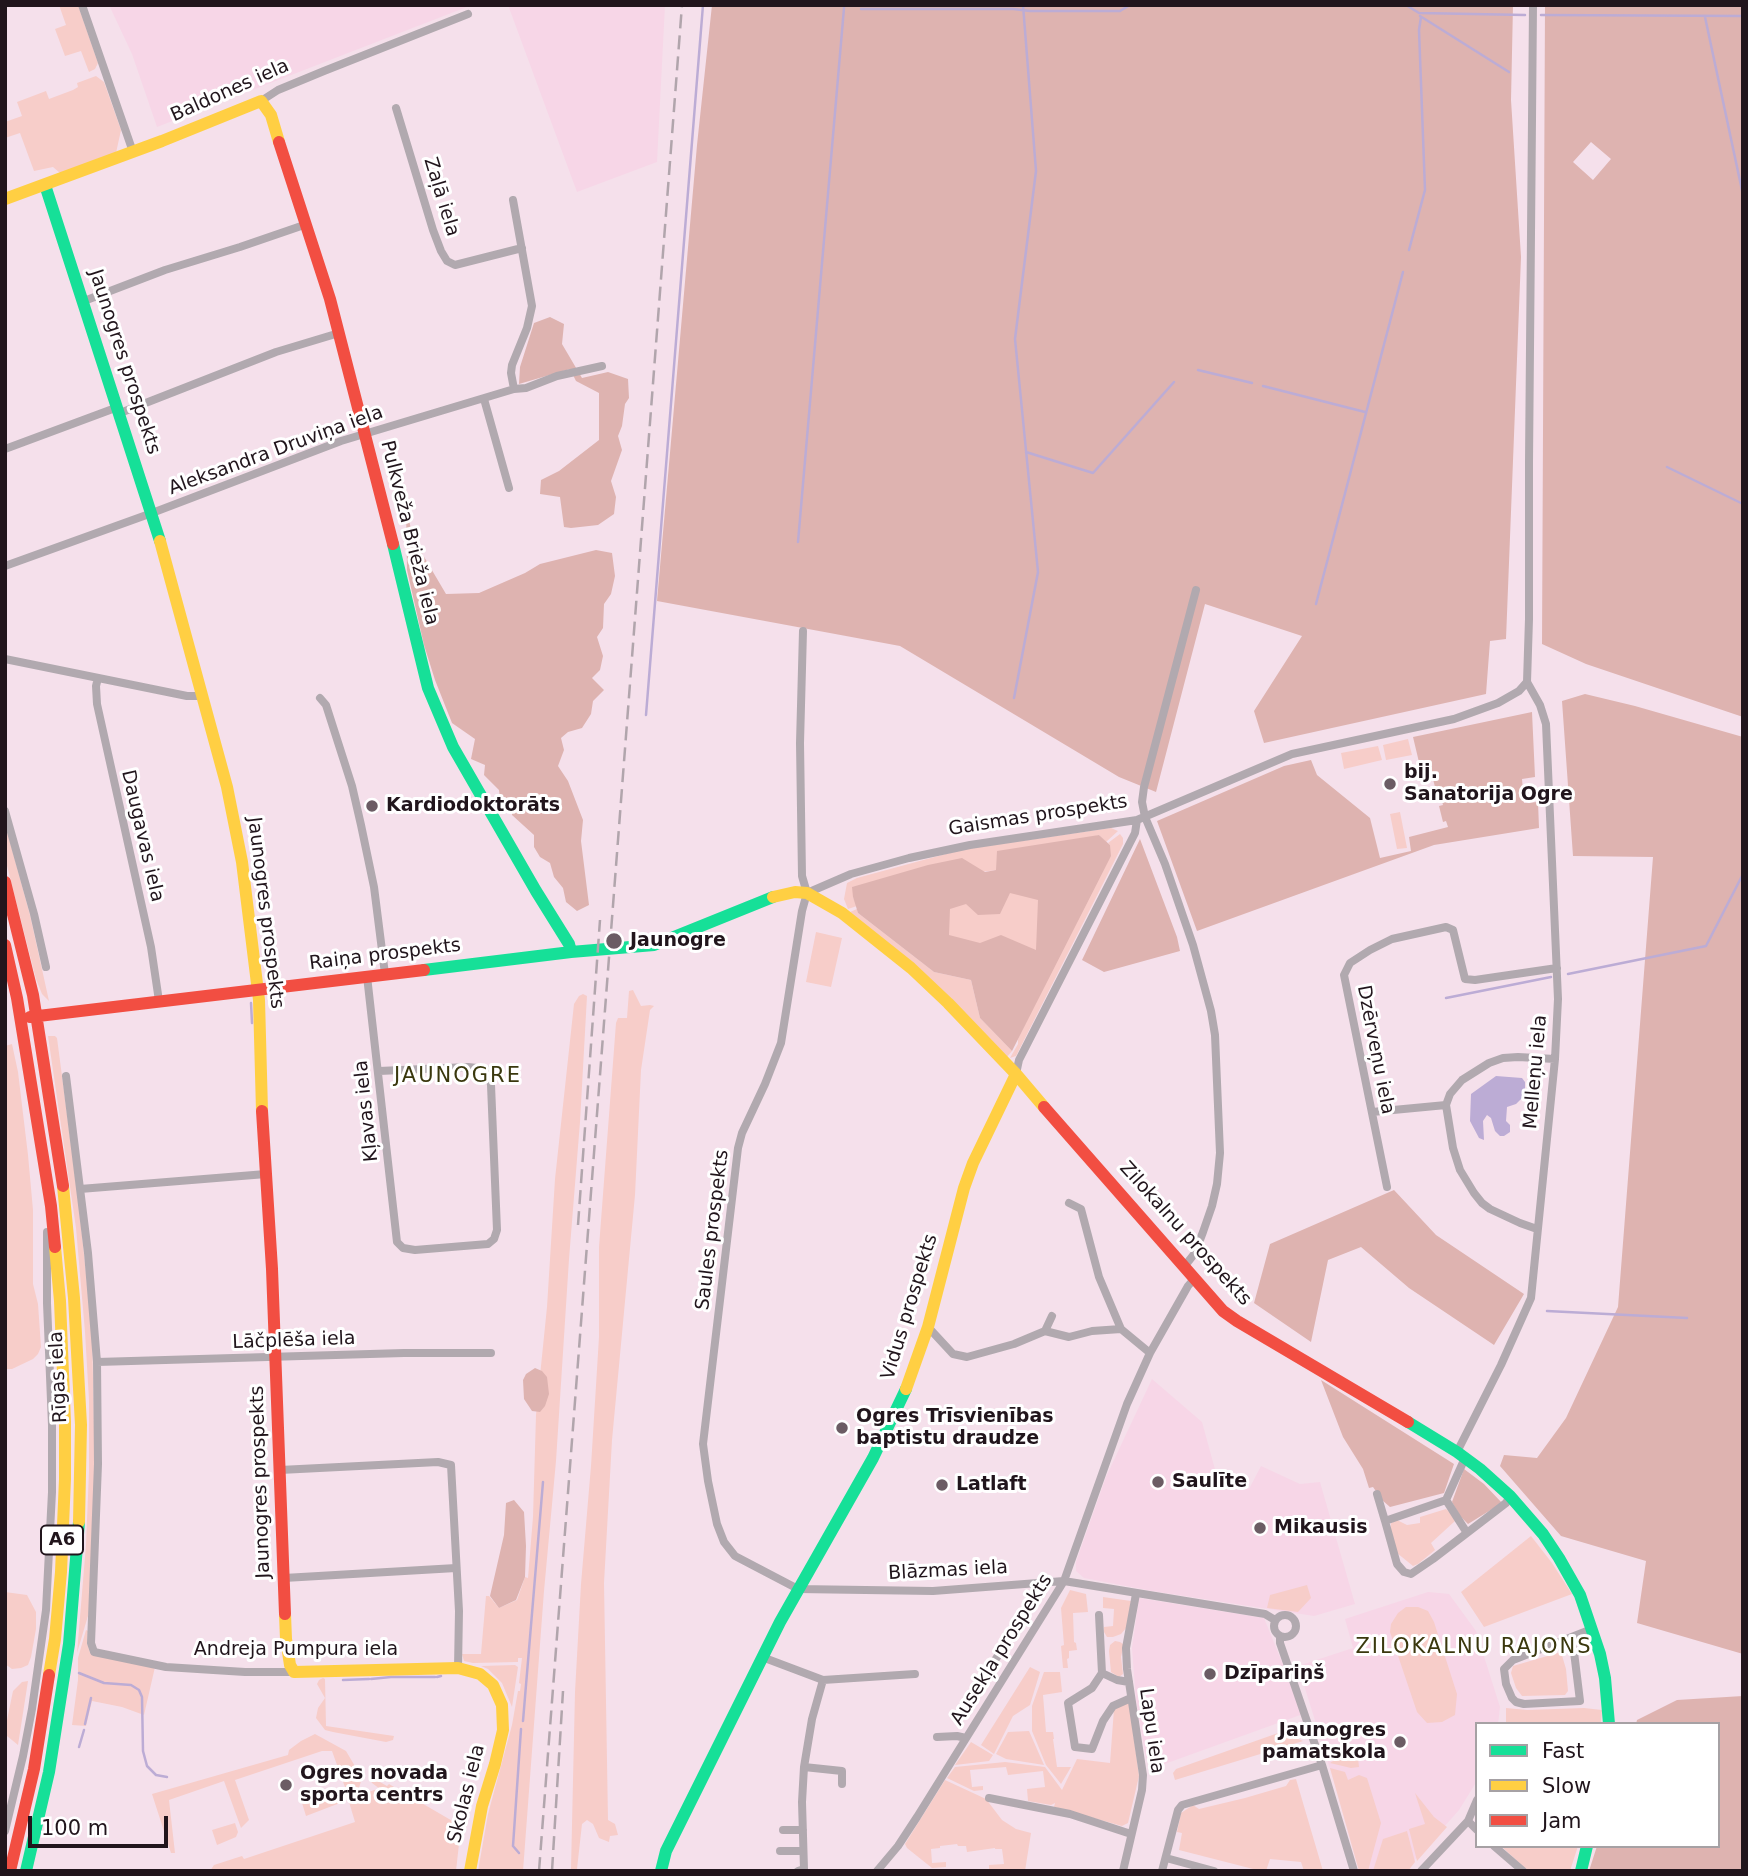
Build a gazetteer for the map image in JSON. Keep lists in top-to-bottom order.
{
  "streets": {
    "main road": [
      "Baldones iela",
      "Jaunogres prospekts",
      "Pulkveža Brieža iela",
      "Gaismas prospekts",
      "Raiņa prospekts",
      "Zilokalnu prospekts",
      "Vidus prospekts",
      "Rīgas iela",
      "A6",
      "Andreja Pumpura iela",
      "Skolas iela"
    ],
    "street": [
      "Zaļā iela",
      "Aleksandra Druviņa iela",
      "Daugavas iela",
      "Dzērveņu iela",
      "Melleņu iela",
      "Kļavas iela",
      "Saules prospekts",
      "Lāčplēša iela",
      "Blāzmas iela",
      "Ausekļa prospekts",
      "Lapu iela"
    ]
  },
  "crossings": [
    ["Baldones iela", "Jaunogres prospekts"],
    ["Baldones iela", "Pulkveža Brieža iela"],
    ["Jaunogres prospekts", "Aleksandra Druviņa iela"],
    ["Jaunogres prospekts", "Raiņa prospekts"],
    ["Jaunogres prospekts", "Lāčplēša iela"],
    ["Jaunogres prospekts", "Andreja Pumpura iela"],
    ["Aleksandra Druviņa iela", "Pulkveža Brieža iela"],
    ["Pulkveža Brieža iela", "Raiņa prospekts"],
    ["Gaismas prospekts", "Raiņa prospekts"],
    ["Gaismas prospekts", "Melleņu iela"],
    ["Gaismas prospekts", "Saules prospekts"],
    ["Gaismas prospekts", "Zilokalnu prospekts"],
    ["Gaismas prospekts", "Vidus prospekts"],
    ["Daugavas iela", "Raiņa prospekts"],
    ["Raiņa prospekts", "Kļavas iela"],
    ["Raiņa prospekts", "Rīgas iela"],
    ["Dzērveņu iela", "Melleņu iela"],
    ["Melleņu iela", "Zilokalnu prospekts"],
    ["Saules prospekts", "Zilokalnu prospekts"],
    ["Saules prospekts", "Vidus prospekts"],
    ["Saules prospekts", "Blāzmas iela"],
    ["Zilokalnu prospekts", "Vidus prospekts"],
    ["Zilokalnu prospekts", "Ausekļa prospekts"],
    ["Vidus prospekts", "Blāzmas iela"],
    ["Lāčplēša iela", "Rīgas iela"],
    ["Rīgas iela", "Andreja Pumpura iela"],
    ["Blāzmas iela", "Ausekļa prospekts"],
    ["Blāzmas iela", "Lapu iela"],
    ["Andreja Pumpura iela", "Skolas iela"]
  ],
  "districts": ["JAUNOGRE", "ZILOKALNU RAJONS"],
  "places": [
    "bij. Sanatorija Ogre",
    "Kardiodoktorāts",
    "Jaunogre",
    "Ogres Trīsvienības baptistu draudze",
    "Saulīte",
    "Latlaft",
    "Mikausis",
    "Dzīpariņš",
    "Jaunogres pamatskola",
    "Ogres novada sporta centrs"
  ],
  "legend": ["Fast", "Slow", "Jam"],
  "scale_bar": "100 m"
}
